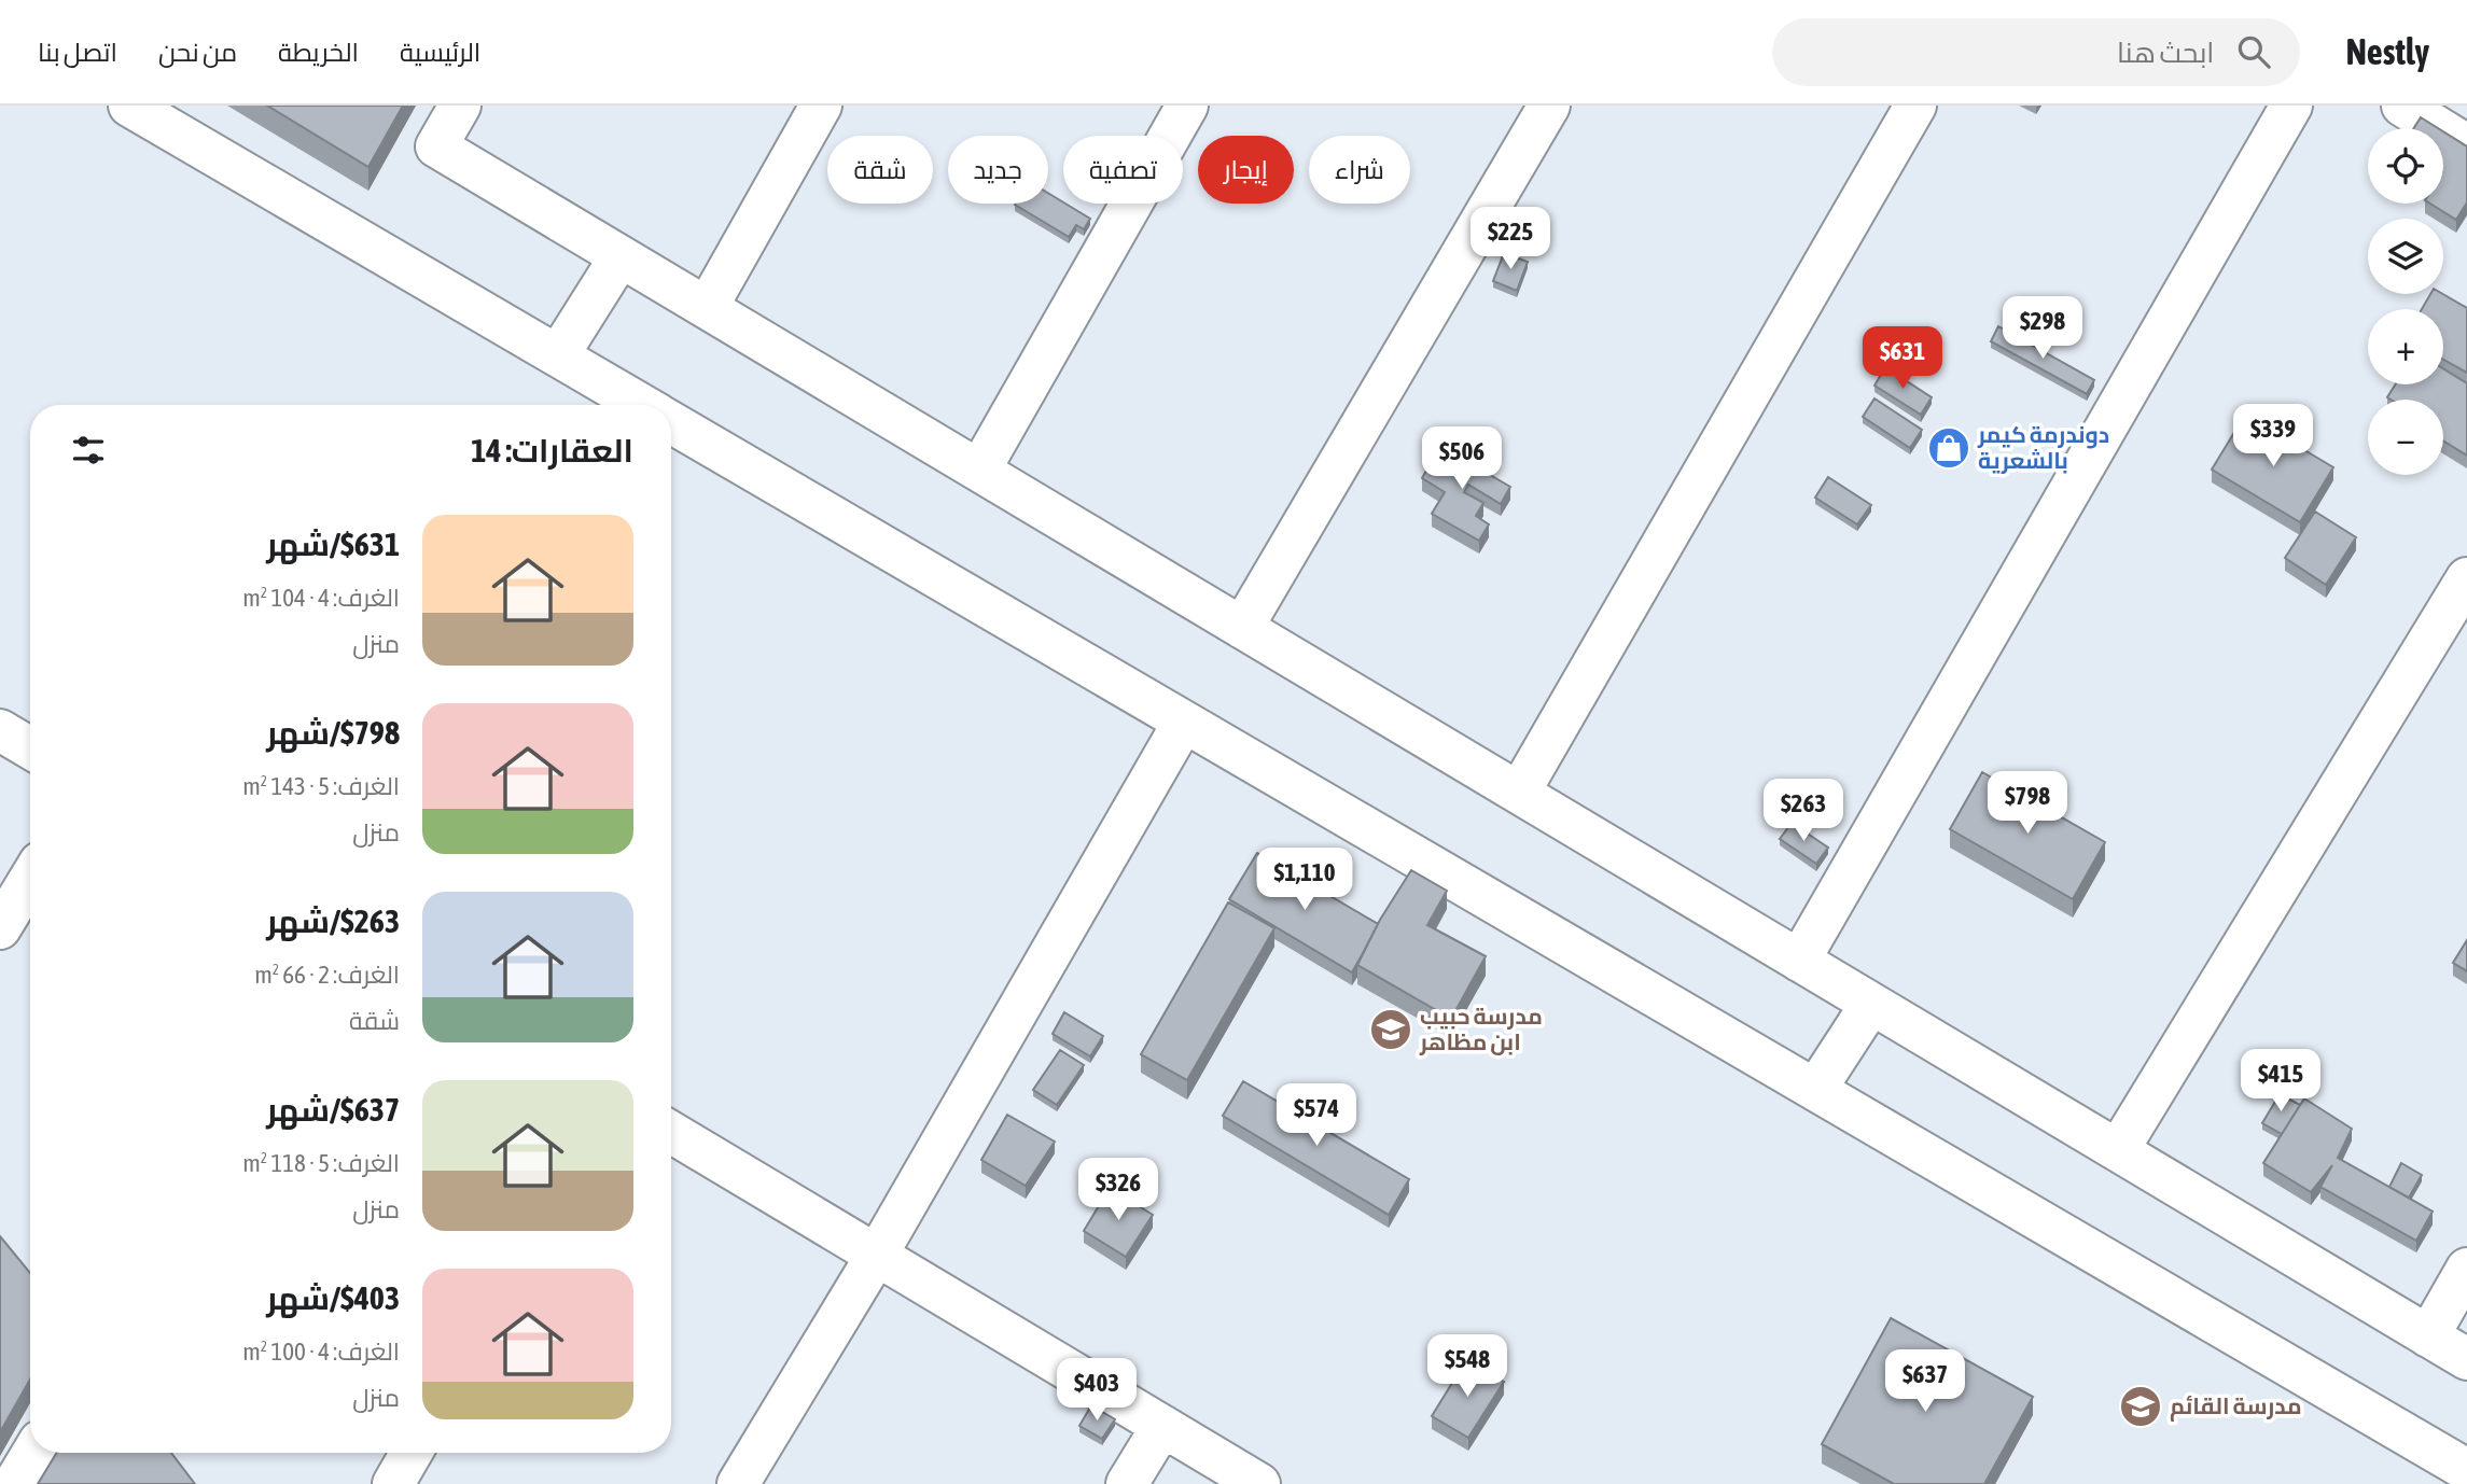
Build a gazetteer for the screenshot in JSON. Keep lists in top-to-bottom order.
{
  "places": {
    "shop": ["دوندرمة كيمر بالشعرية"],
    "school or university": ["مدرسة حبيب ابن مظاهر", "مدرسة القائم"]
  },
  "page": {
    "header": "Nestly",
    "search": "ابحث هنا",
    "nav": [
      "الرئيسية",
      "الخريطة",
      "من نحن",
      "اتصل بنا"
    ],
    "map_buttons": ["+", "−"],
    "chip": [
      "شراء",
      "إيجار",
      "تصفية",
      "جديد",
      "شقة"
    ],
    "price": [
      "$225",
      "$298",
      "$631",
      "$339",
      "$506",
      "$798",
      "$263",
      "$1,110",
      "$415",
      "$574",
      "$326",
      "$548",
      "$637",
      "$403"
    ],
    "heading": "العقارات: 14",
    "list": [
      {
        "name": "$631/شهر",
        "note": "الغرف: 4 · 104 m² · منزل"
      },
      {
        "name": "$798/شهر",
        "note": "الغرف: 5 · 143 m² · منزل"
      },
      {
        "name": "$263/شهر",
        "note": "الغرف: 2 · 66 m² · شقة"
      },
      {
        "name": "$637/شهر",
        "note": "الغرف: 5 · 118 m² · منزل"
      },
      {
        "name": "$403/شهر",
        "note": "الغرف: 4 · 100 m² · منزل"
      }
    ]
  }
}
